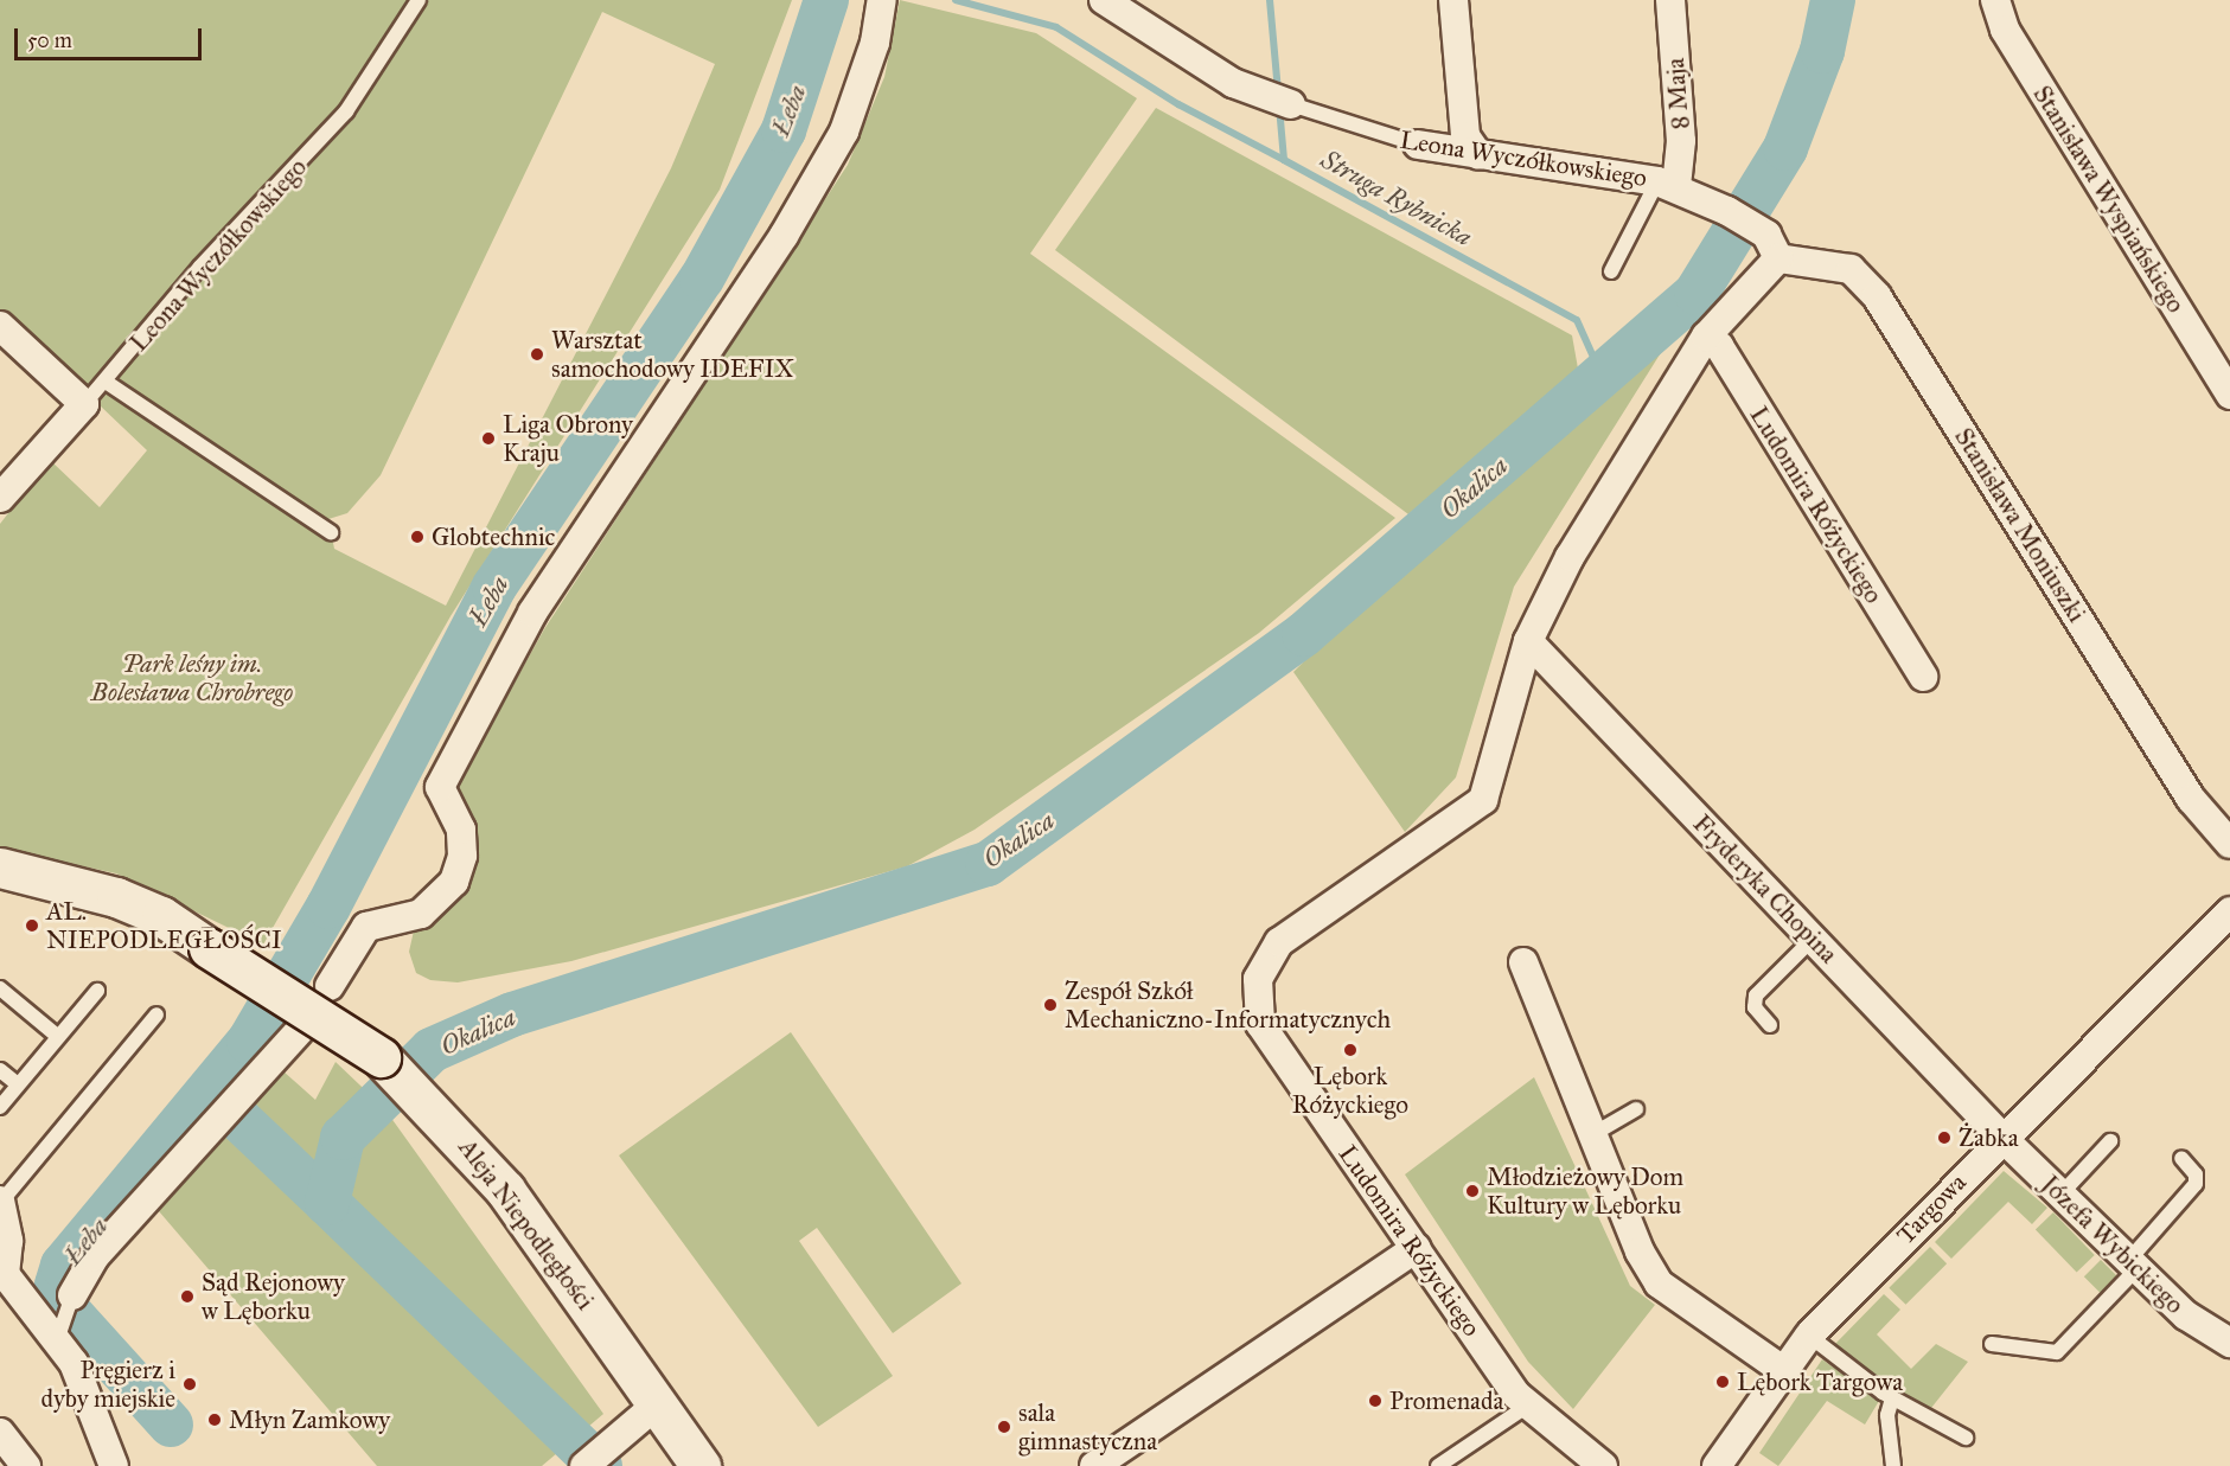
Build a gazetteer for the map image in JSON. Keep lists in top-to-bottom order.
{
  "streets": {
    "main road": ["Aleja Niepodległości"],
    "street": [
      "8 Maja",
      "Leona Wyczółkowskiego",
      "Stanisława Wyspiańskiego",
      "Ludomira Różyckiego",
      "Stanisława Moniuszki",
      "Fryderyka Chopina",
      "Targowa",
      "Józefa Wybickiego"
    ]
  },
  "crossings": [
    ["8 Maja", "Leona Wyczółkowskiego"],
    ["Leona Wyczółkowskiego", "Stanisława Moniuszki"],
    ["Ludomira Różyckiego", "Fryderyka Chopina"],
    ["Fryderyka Chopina", "Targowa"],
    ["Fryderyka Chopina", "Józefa Wybickiego"],
    ["Targowa", "Józefa Wybickiego"]
  ],
  "water": ["Łeba", "Struga Rybnicka", "Okalica"],
  "parks": ["Park leśny im. Bolesława Chrobrego"],
  "places": [
    "Warsztat samochodowy IDEFIX",
    "Liga Obrony Kraju",
    "Globtechnic",
    "AL. NIEPODLEGŁOŚCI",
    "Zespół Szkół Mechaniczno-Informatycznych",
    "Lębork Różyckiego",
    "Żabka",
    "Młodzieżowy Dom Kultury w Lęborku",
    "Sąd Rejonowy w Lęborku",
    "Lębork Targowa",
    "Pręgierz i dyby miejskie",
    "Promenada",
    "Młyn Zamkowy",
    "sala gimnastyczna"
  ],
  "scale_bar": "50 m"
}
